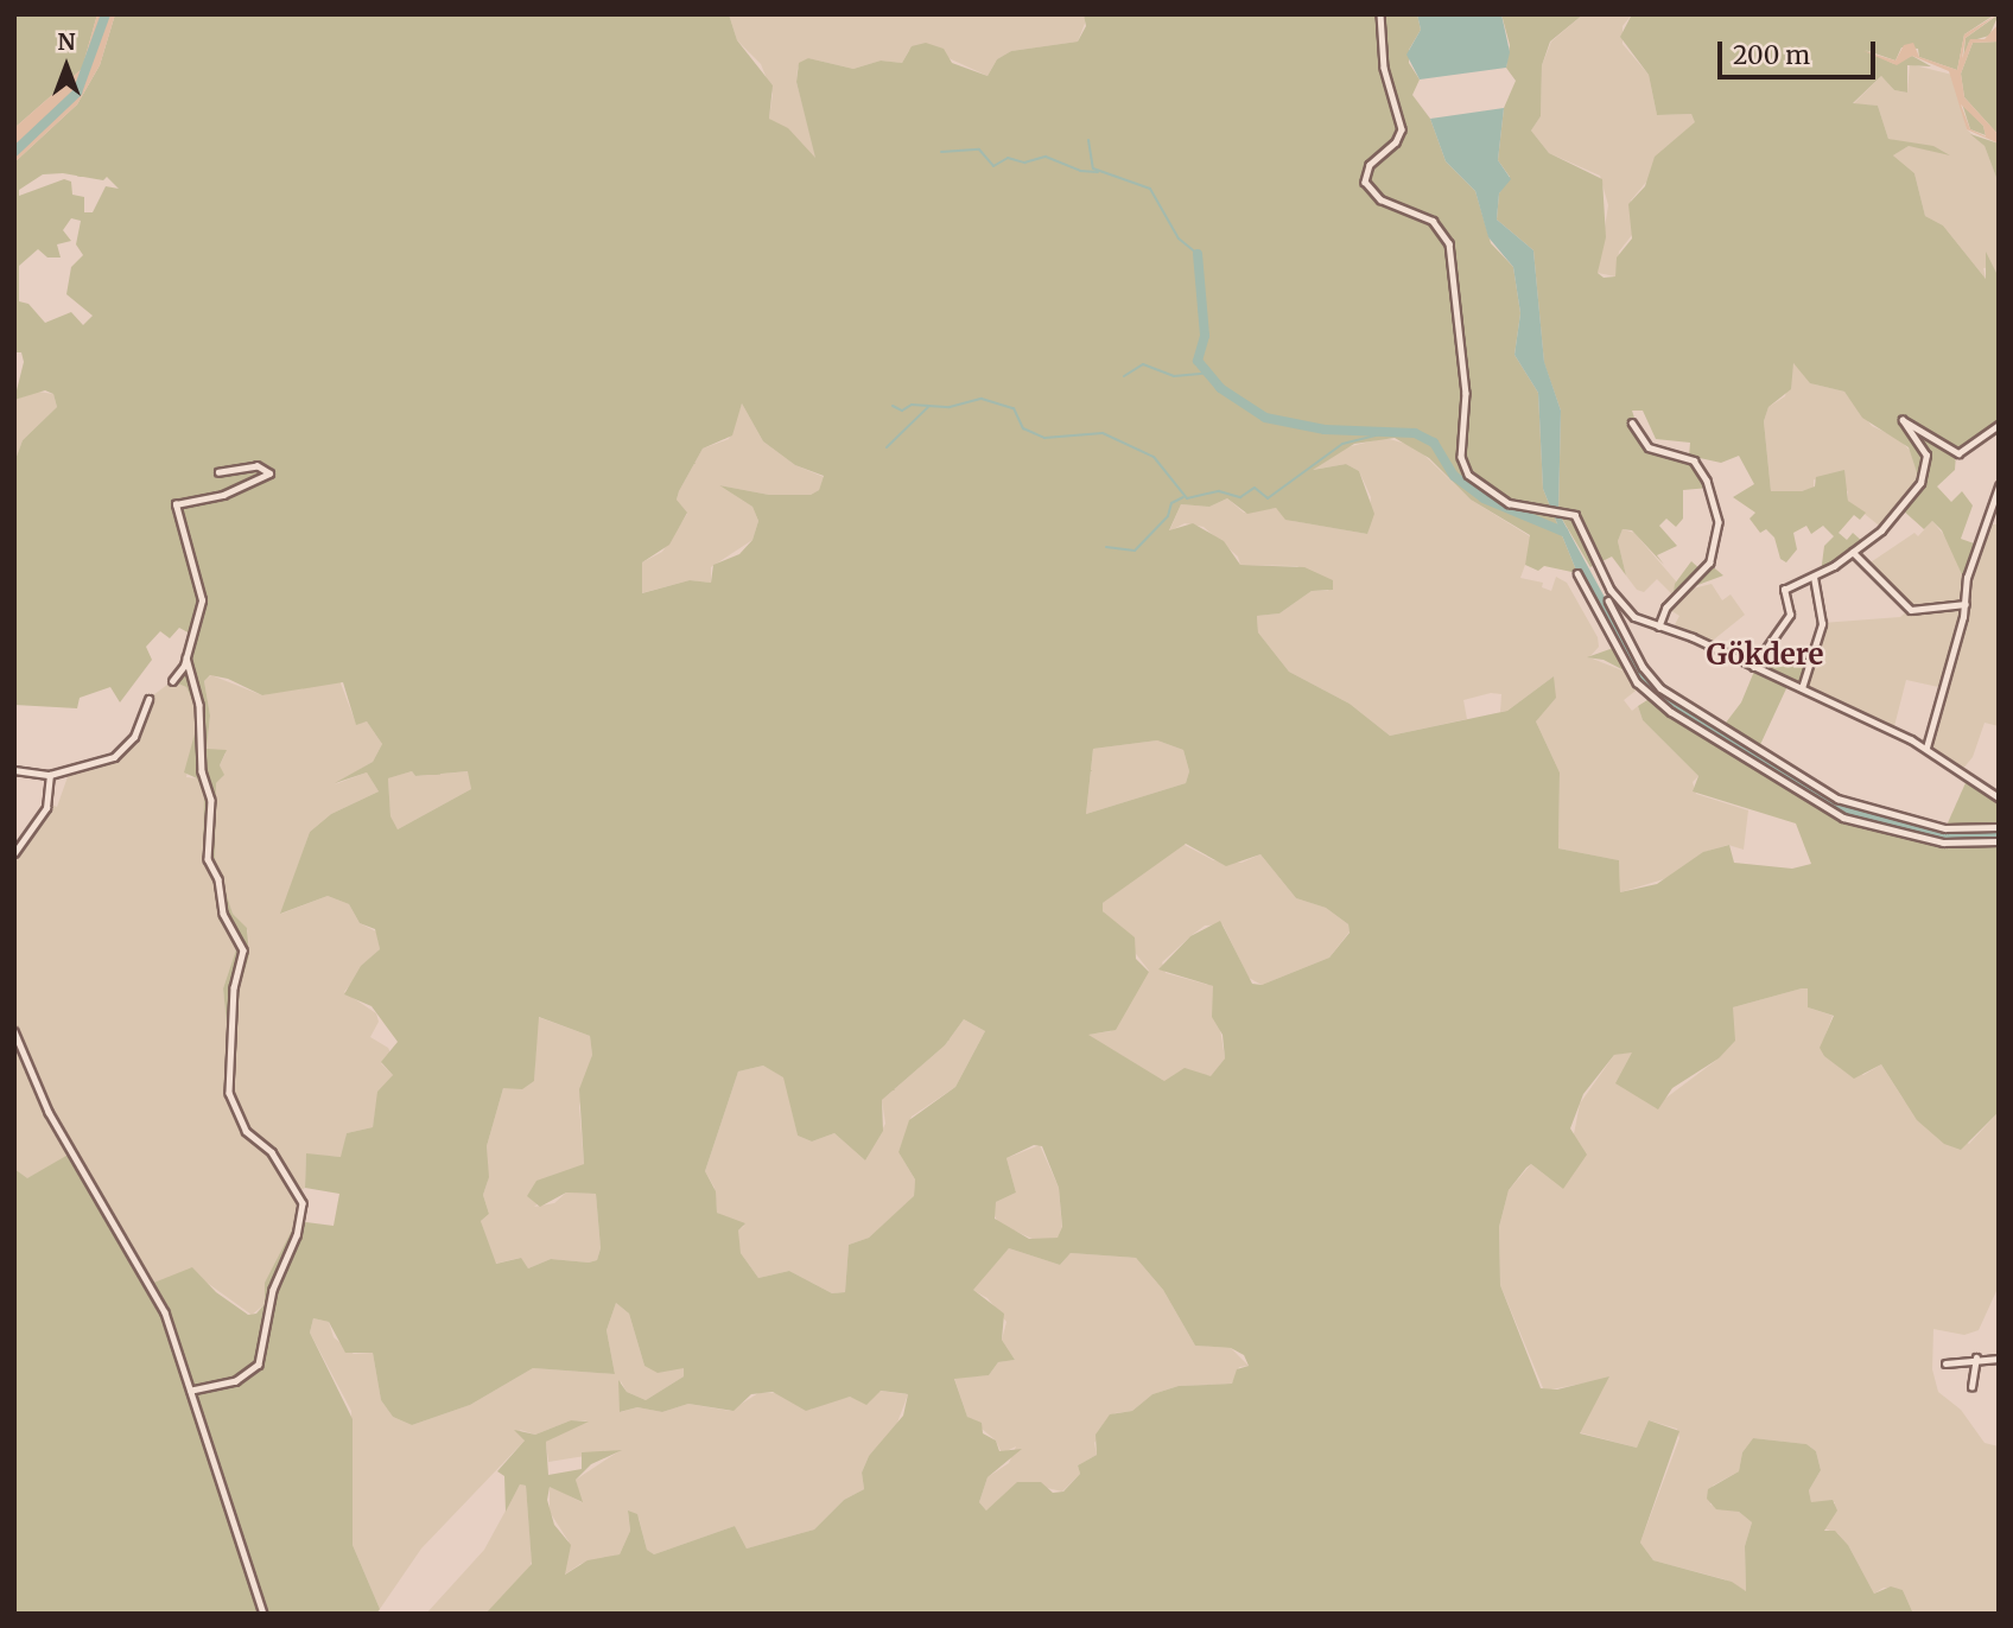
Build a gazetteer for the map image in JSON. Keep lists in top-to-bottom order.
{
  "districts": ["Gökdere"],
  "scale_bar": "200 m",
  "north": "top"
}
